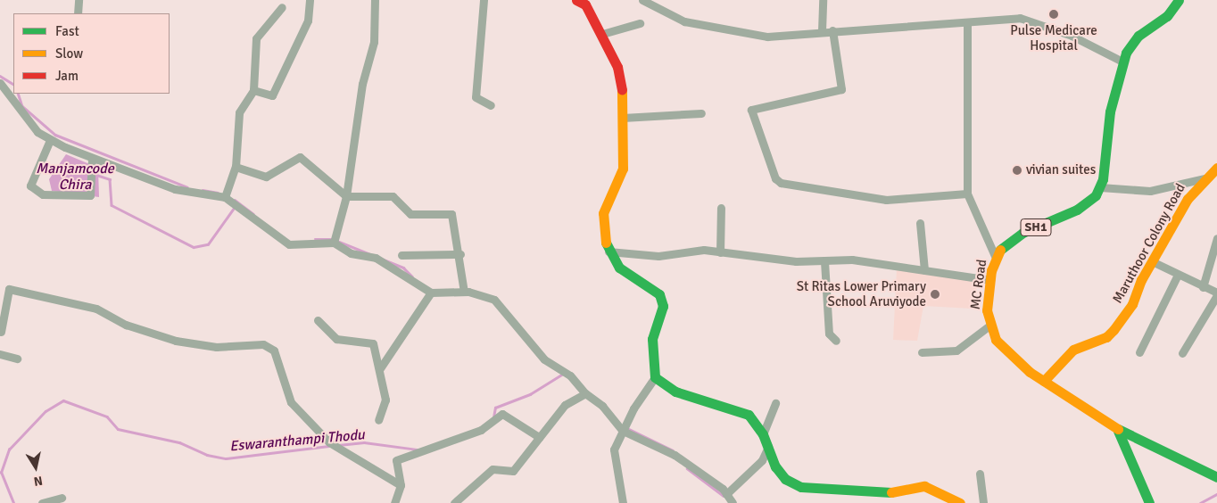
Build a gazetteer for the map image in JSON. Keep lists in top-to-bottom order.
{
  "streets": {
    "street": ["SH1", "Maruthoor Colony Road", "MC Road"]
  },
  "crossings": [
    ["Maruthoor Colony Road", "MC Road"]
  ],
  "water": ["Manjamcode Chira", "Eswaranthampi Thodu"],
  "places": ["Pulse Medicare Hospital", "vivian suites", "St Ritas Lower Primary School Aruviyode"],
  "legend": ["Fast", "Slow", "Jam"],
  "north": "bottom"
}
